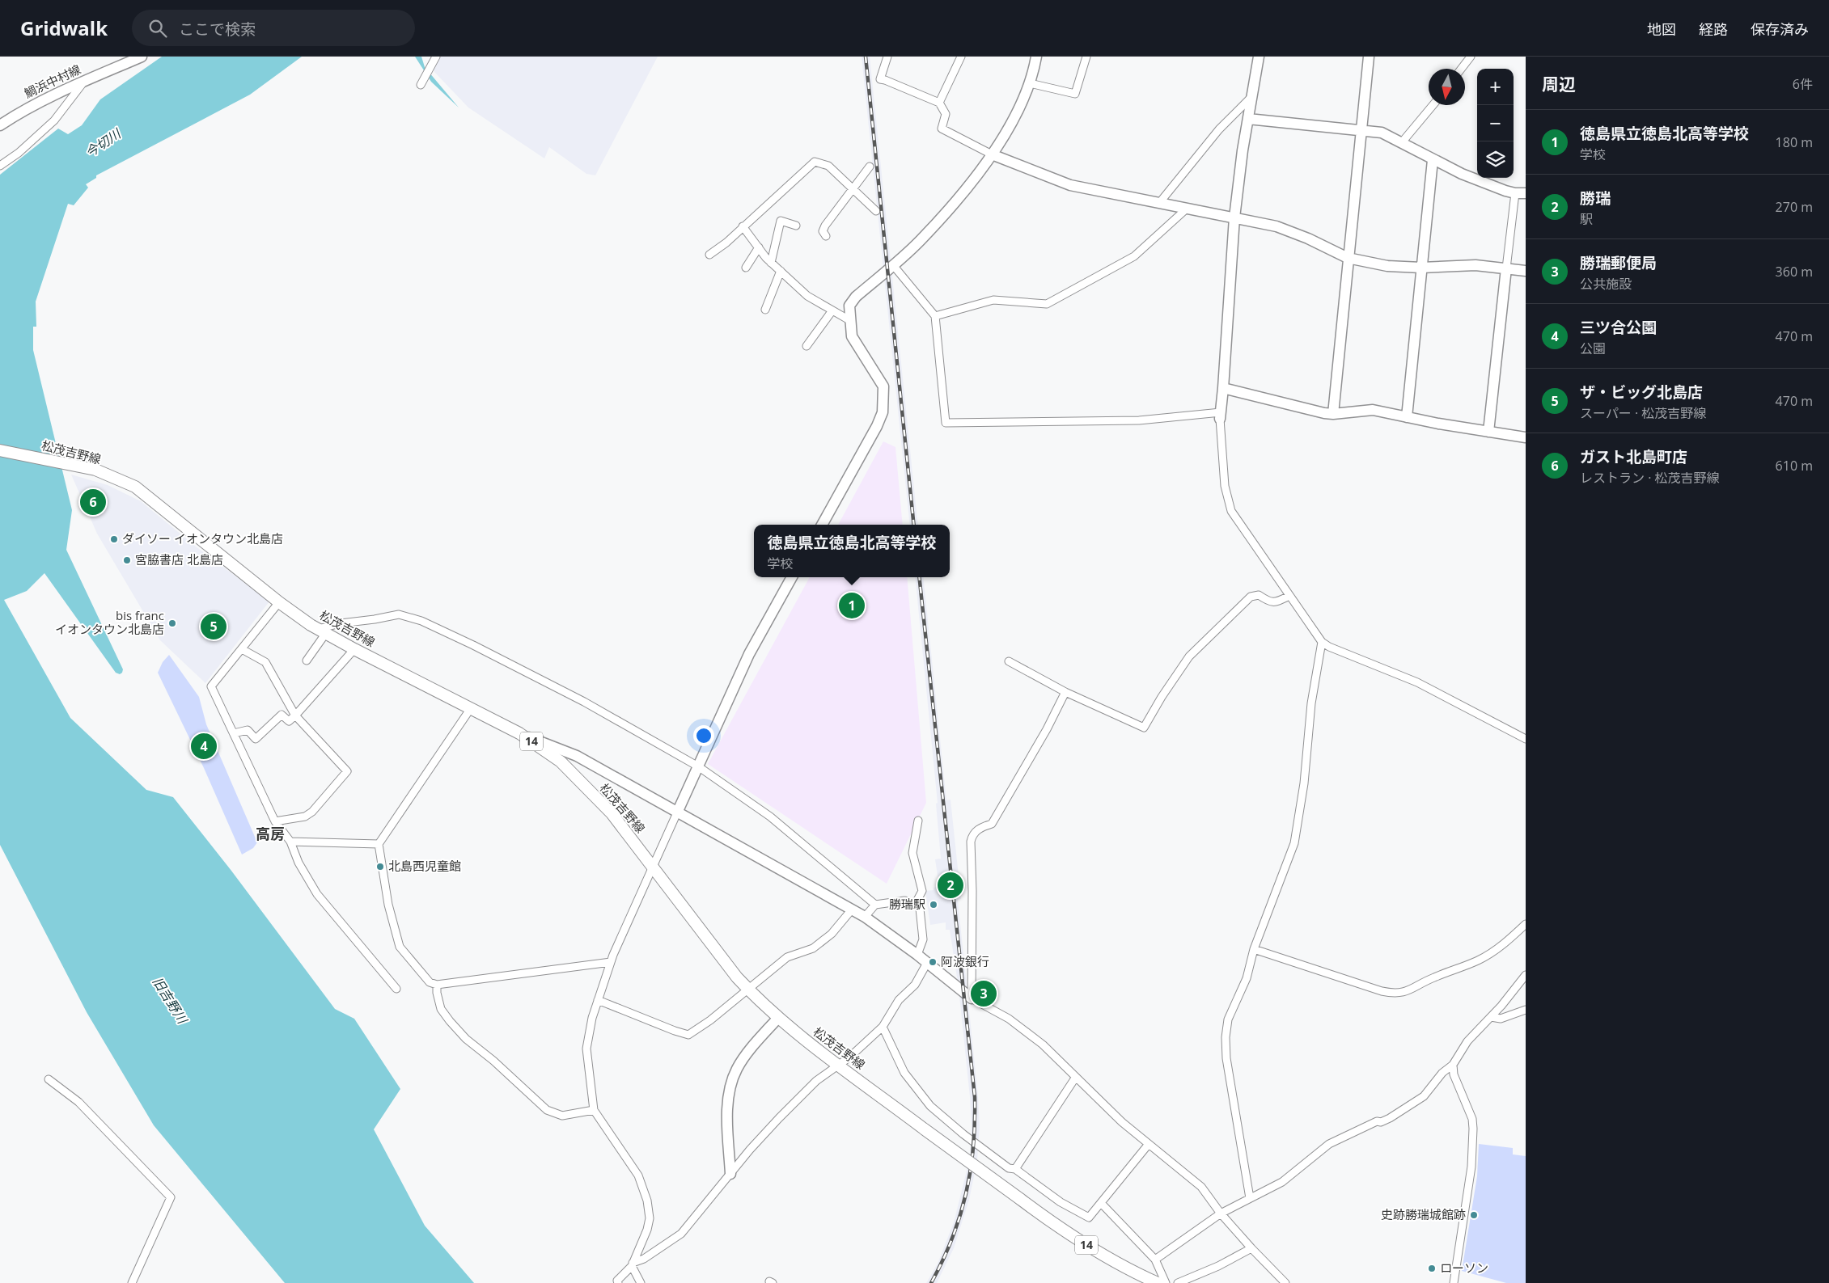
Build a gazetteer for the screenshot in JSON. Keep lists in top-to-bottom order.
{
  "streets": {
    "main road": ["松茂吉野線", "14"],
    "street": ["鯛浜中村線"]
  },
  "districts": ["高房"],
  "water": ["今切川", "旧吉野川"],
  "places": [
    "ダイソー イオンタウン北島店",
    "宮脇書店 北島店",
    "bis franc イオンタウン北島店",
    "北島西児童館",
    "勝瑞駅",
    "阿波銀行",
    "史跡勝瑞城館跡",
    "ローソン"
  ],
  "north": "bottom",
  "page": {
    "header": "Gridwalk",
    "search": "ここで検索",
    "nav": ["地図", "経路", "保存済み"],
    "heading": ["周辺", "6件"],
    "map_buttons": ["+", "−"],
    "list": [
      {
        "mark": "1",
        "name": "徳島県立徳島北高等学校",
        "note": "学校",
        "value": "180 m"
      },
      {
        "mark": "2",
        "name": "勝瑞",
        "note": "駅",
        "value": "270 m"
      },
      {
        "mark": "3",
        "name": "勝瑞郵便局",
        "note": "公共施設",
        "value": "360 m"
      },
      {
        "mark": "4",
        "name": "三ツ合公園",
        "note": "公園",
        "value": "470 m"
      },
      {
        "mark": "5",
        "name": "ザ・ビッグ北島店",
        "note": "スーパー · 松茂吉野線",
        "value": "470 m"
      },
      {
        "mark": "6",
        "name": "ガスト北島町店",
        "note": "レストラン · 松茂吉野線",
        "value": "610 m"
      }
    ],
    "pins": [
      "6",
      "1",
      "5",
      "4",
      "2",
      "3"
    ],
    "popup": ["徳島県立徳島北高等学校", "学校"]
  }
}
